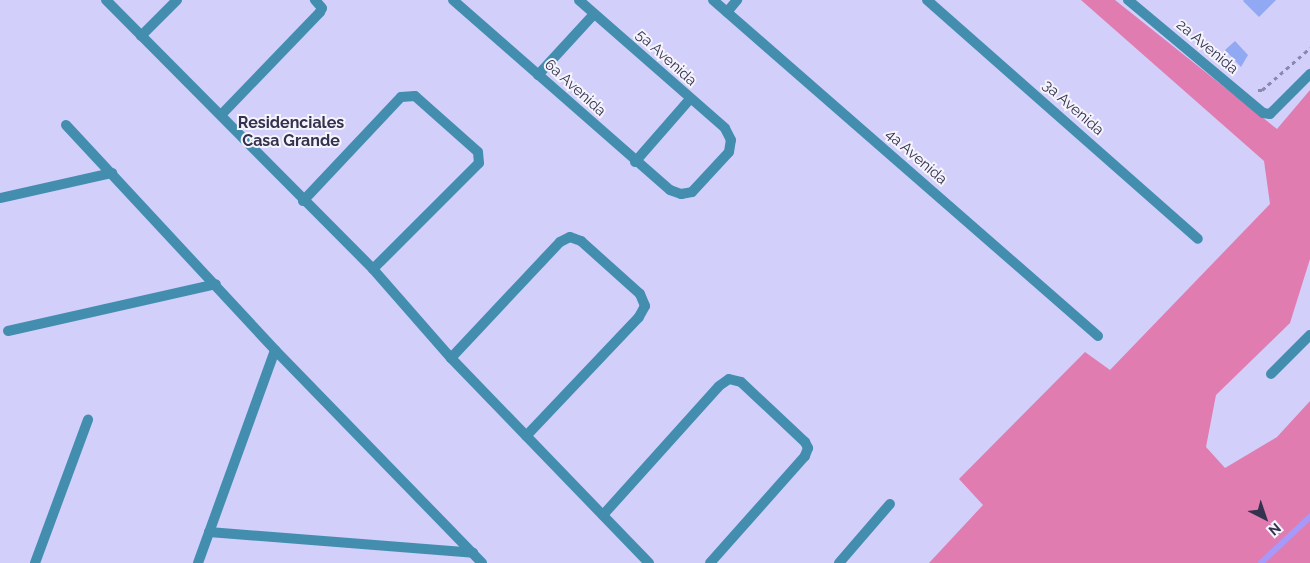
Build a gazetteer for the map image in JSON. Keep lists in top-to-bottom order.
{
  "streets": {
    "street": [
      "2a Avenida",
      "5a Avenida",
      "6a Avenida",
      "3a Avenida",
      "4a Avenida"
    ]
  },
  "crossings": [
    ["5a Avenida", "6a Avenida"]
  ],
  "districts": ["Residenciales Casa Grande"],
  "north": "bottom right"
}
